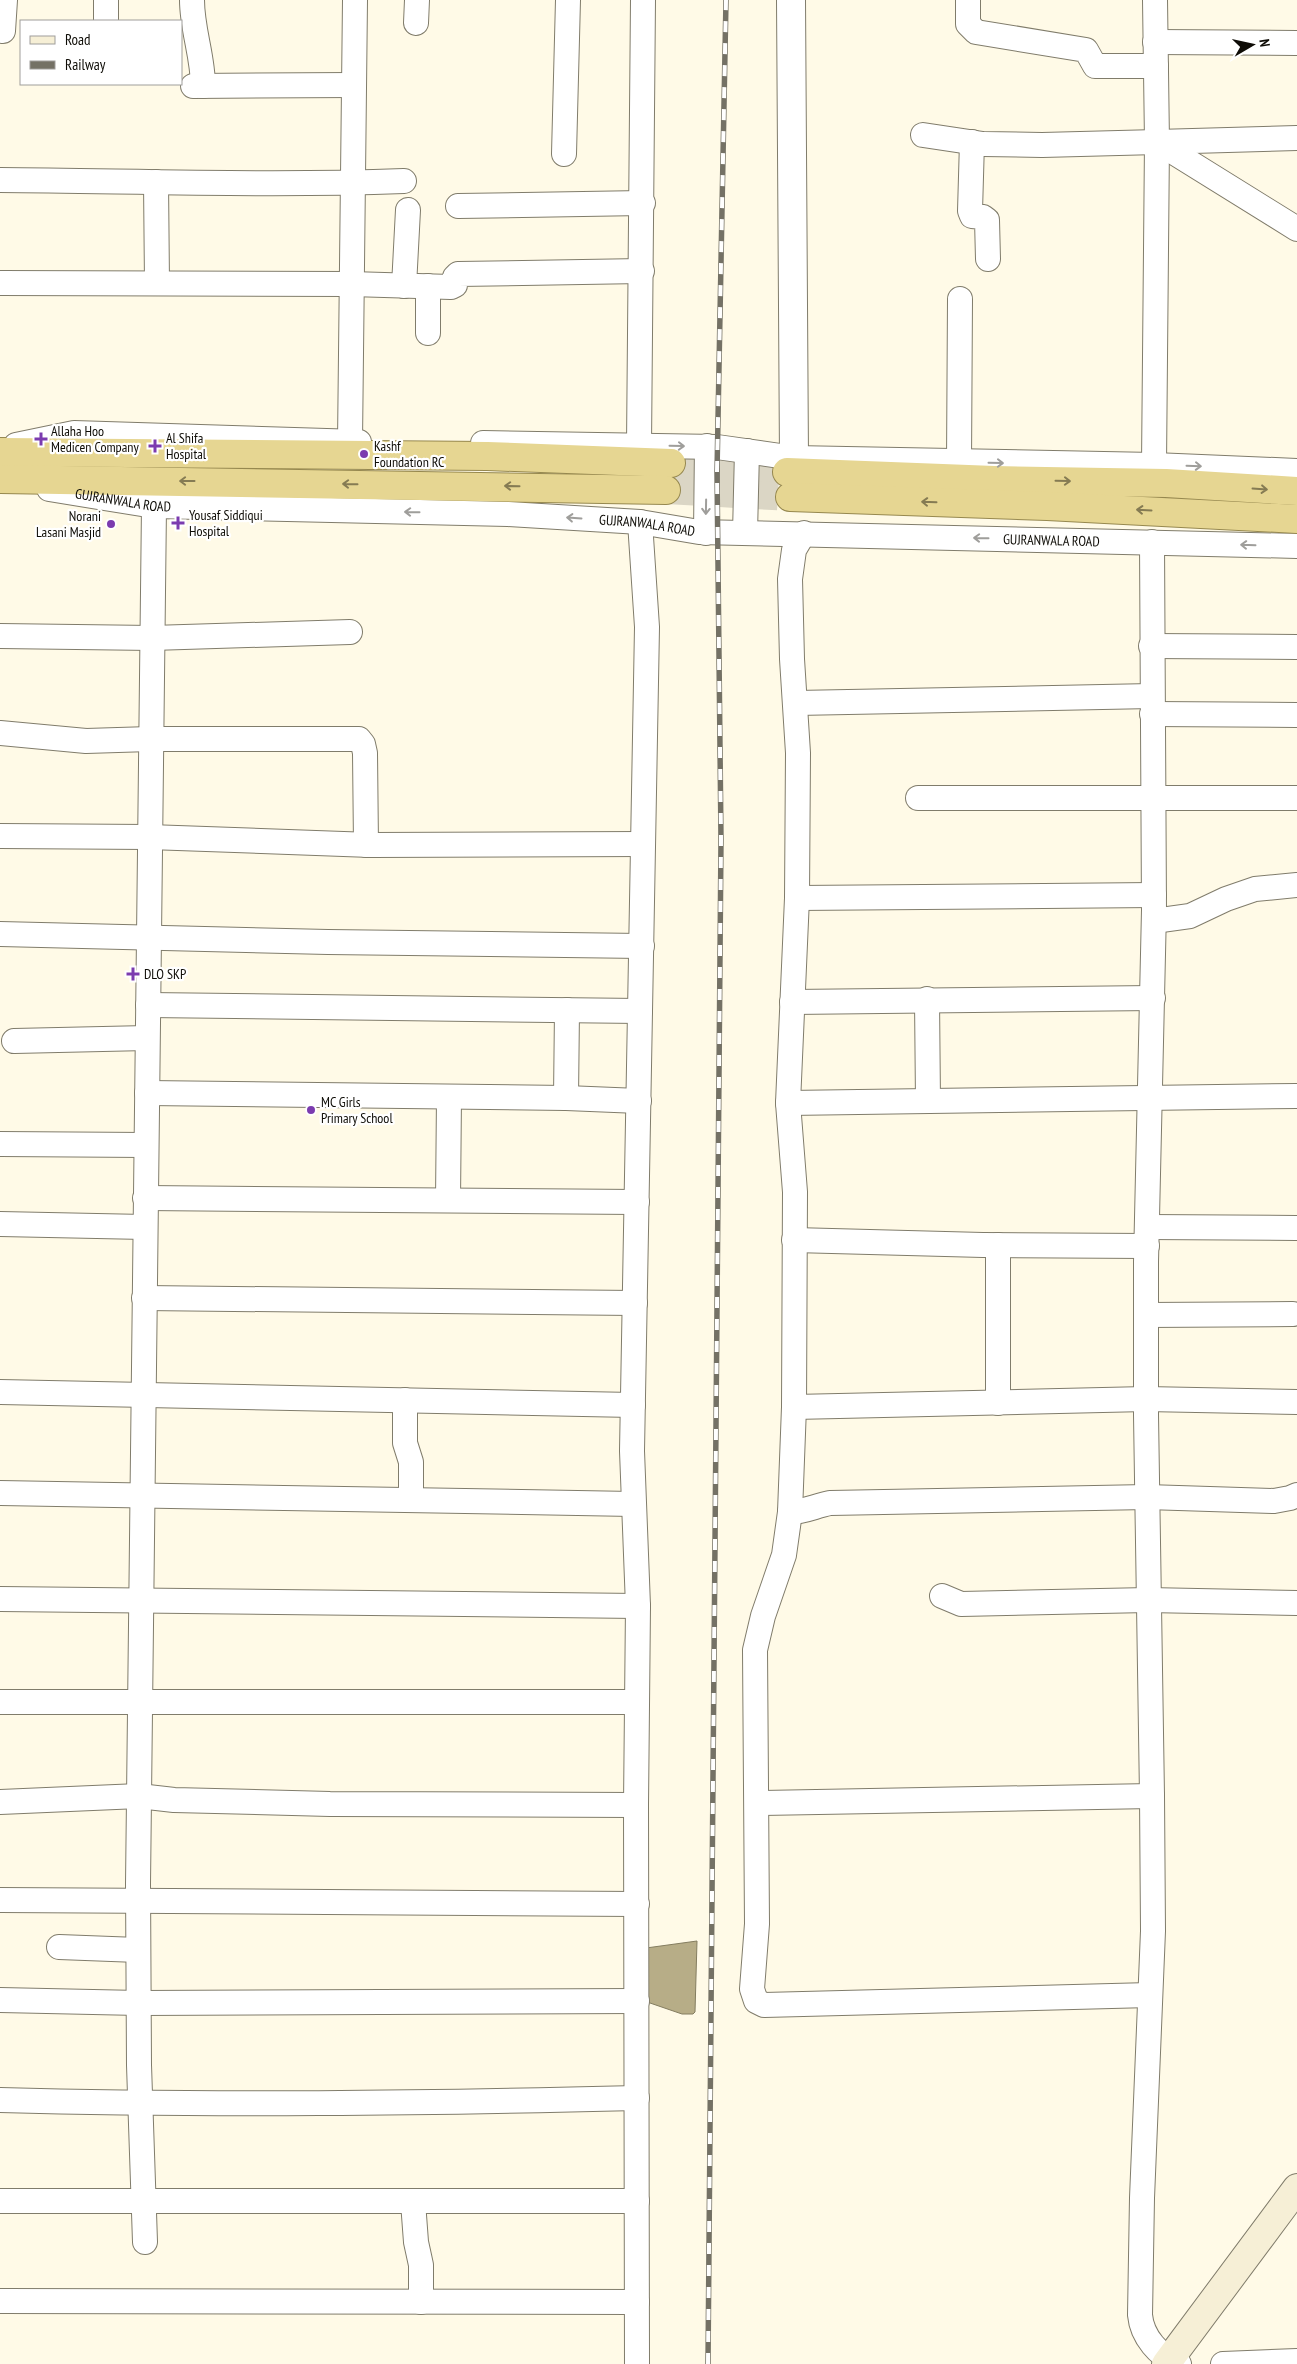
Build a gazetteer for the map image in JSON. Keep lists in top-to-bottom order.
{
  "streets": {
    "highway": ["GUJRANWALA ROAD"]
  },
  "places": {
    "health": [
      "Allaha Hoo Medicen Company",
      "Al Shifa Hospital",
      "Yousaf Siddiqui Hospital",
      "DLO SKP"
    ],
    "other": ["Kashf Foundation RC", "Norani Lasani Masjid", "MC Girls Primary School"]
  },
  "legend": ["Road", "Railway"],
  "north": "right"
}
